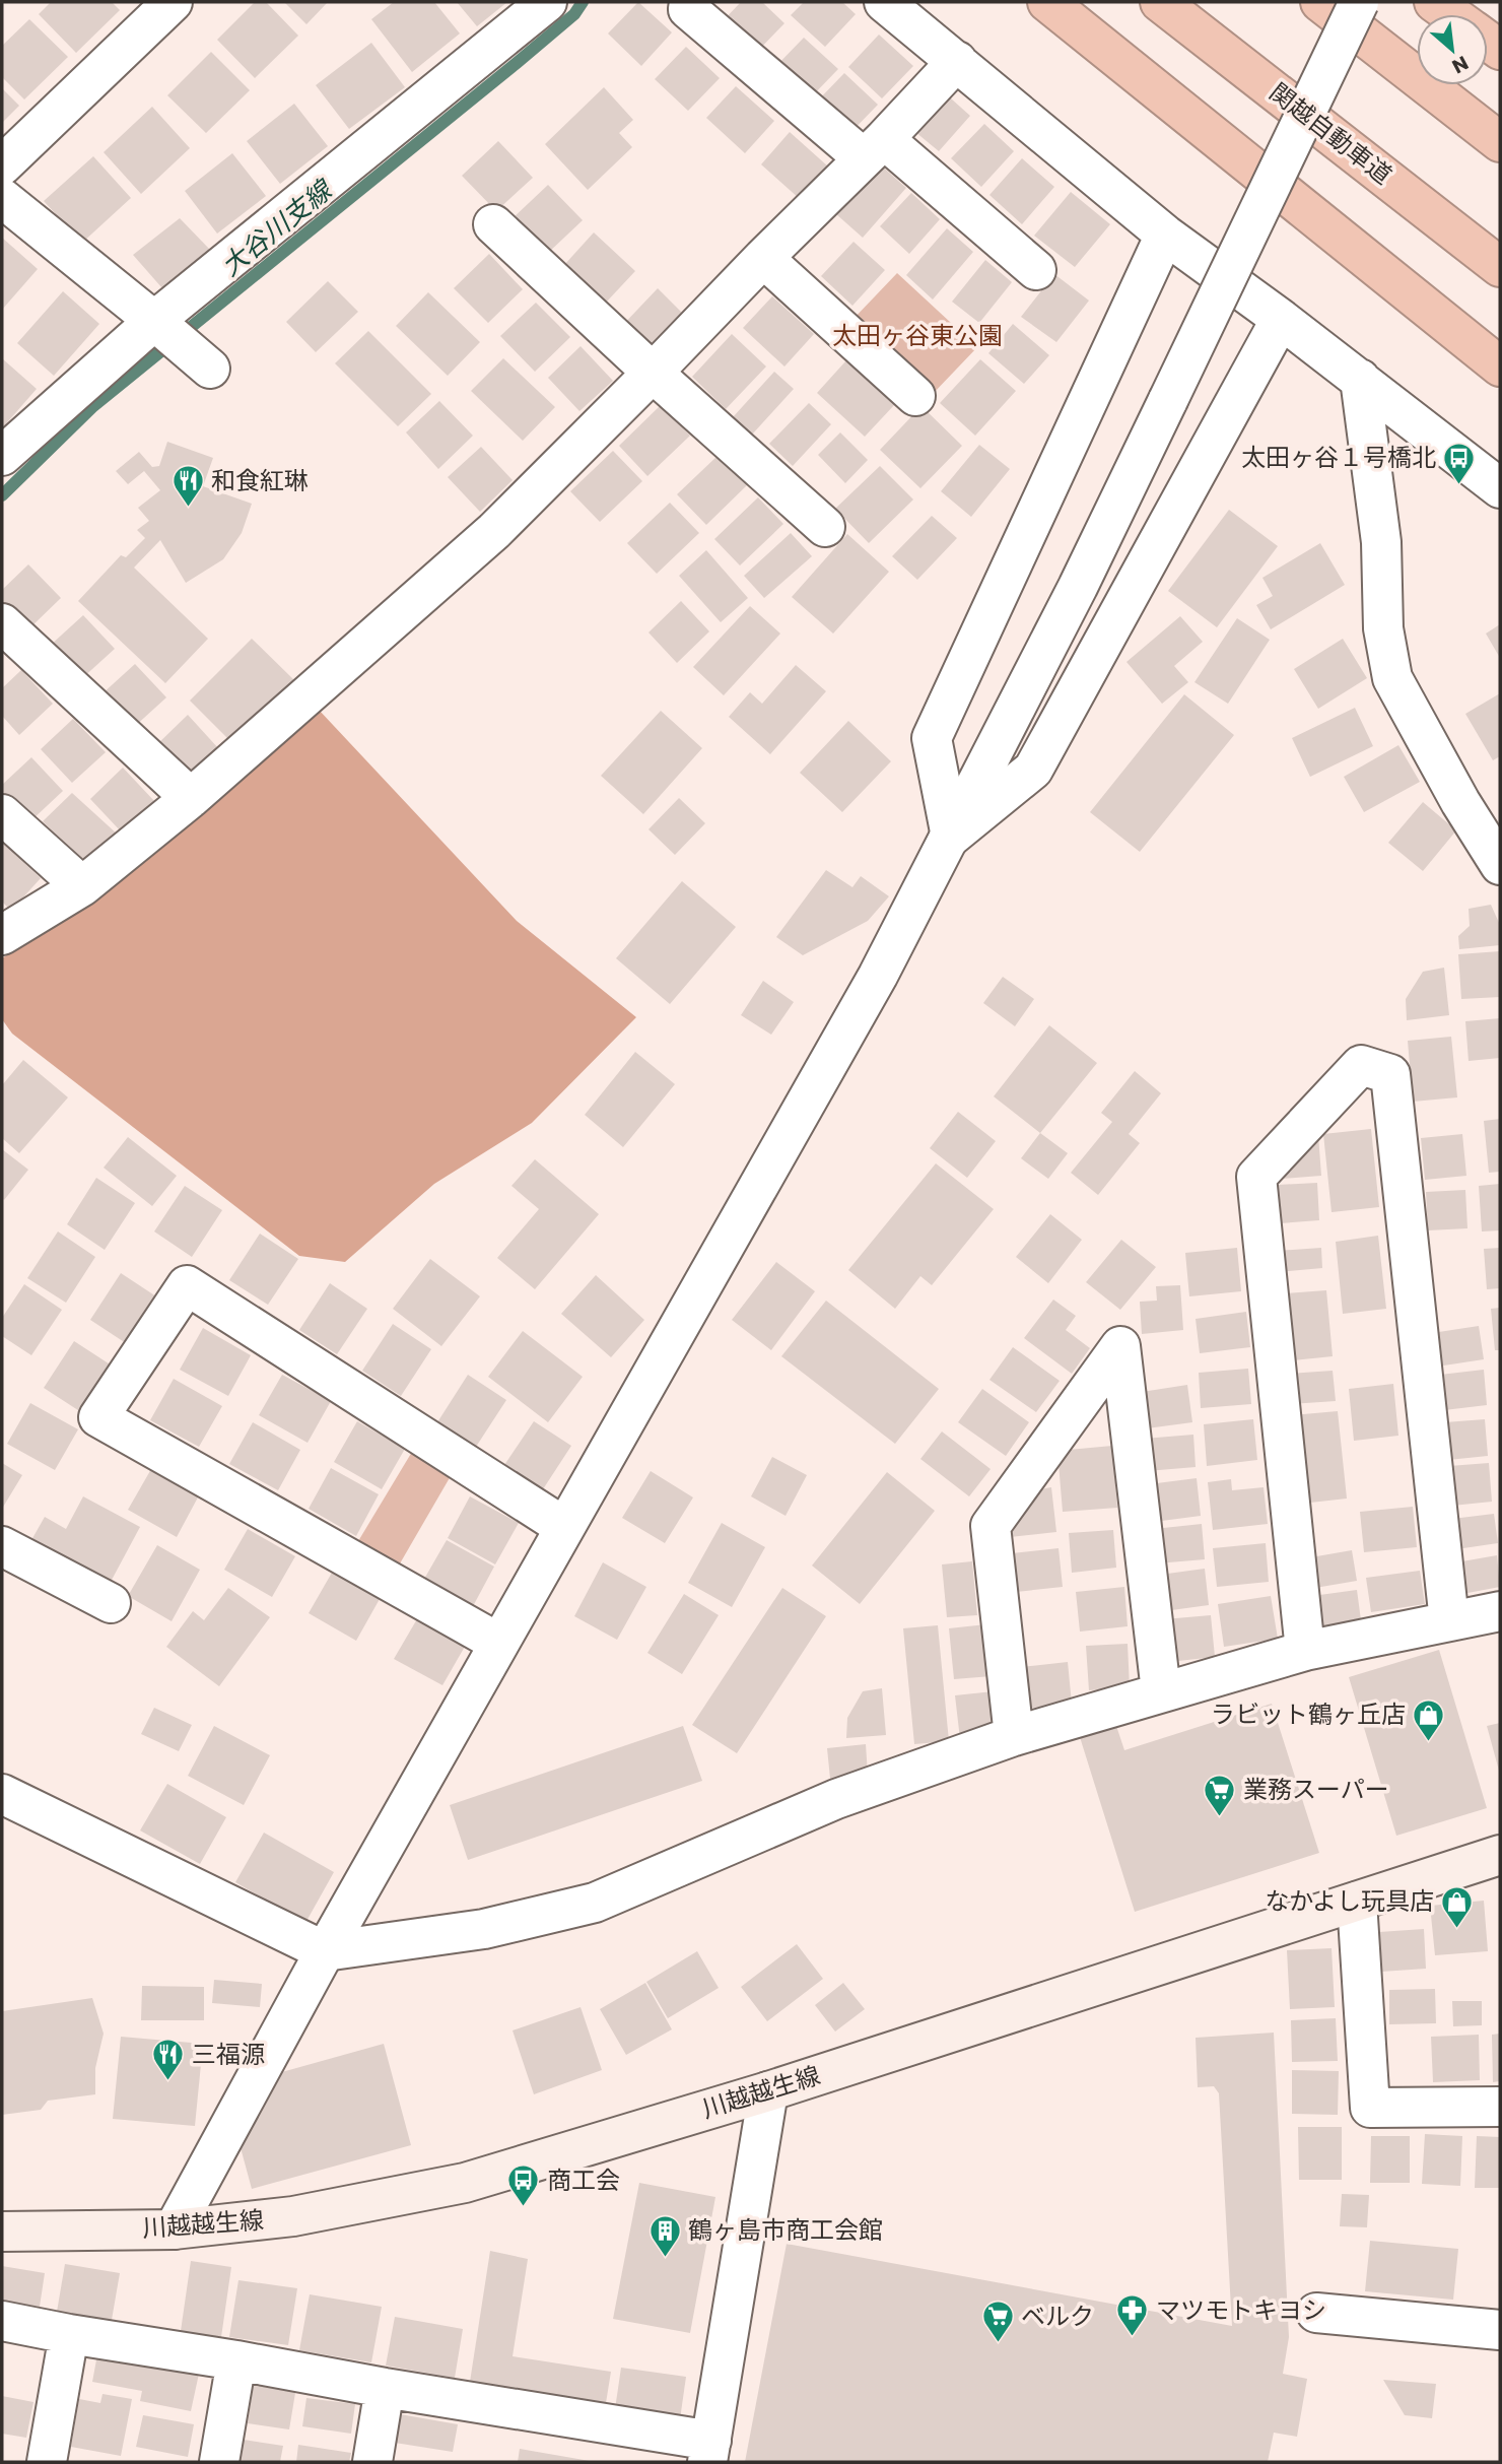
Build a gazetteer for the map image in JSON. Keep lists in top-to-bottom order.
{
  "streets": {
    "highway": ["関越自動車道"],
    "main road": ["川越越生線"]
  },
  "water": ["大谷川支線"],
  "parks": ["太田ヶ谷東公園"],
  "places": {
    "bus stop": ["太田ヶ谷１号橋北", "商工会"],
    "restaurant": ["和食紅琳", "三福源"],
    "shop": ["ラビット鶴ヶ丘店", "なかよし玩具店"],
    "supermarket": ["業務スーパー", "ベルク"],
    "building": ["鶴ヶ島市商工会館"],
    "pharmacy": ["マツモトキヨシ"]
  },
  "north": "bottom right"
}
